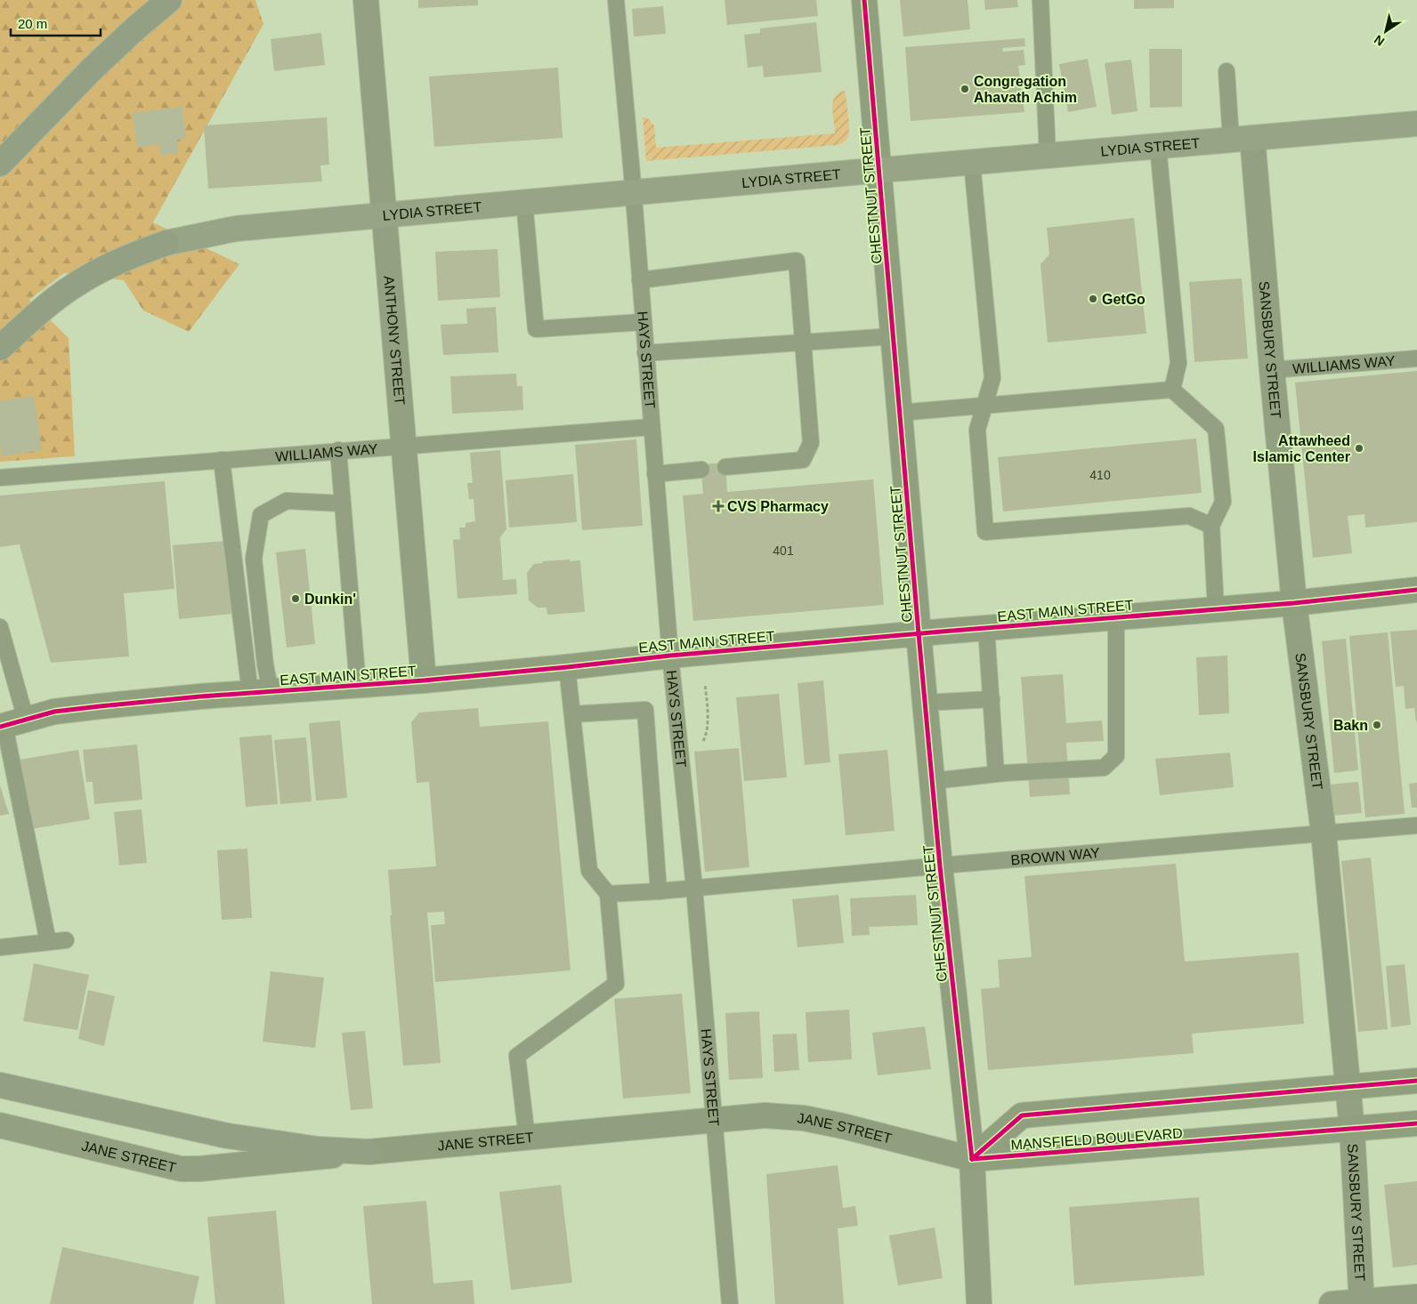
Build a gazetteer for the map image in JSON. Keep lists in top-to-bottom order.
{
  "streets": {
    "main road": [
      "LYDIA STREET",
      "CHESTNUT STREET",
      "EAST MAIN STREET",
      "JANE STREET",
      "MANSFIELD BOULEVARD"
    ],
    "street": ["ANTHONY STREET", "SANSBURY STREET"],
    "lane": ["HAYS STREET", "WILLIAMS WAY", "BROWN WAY"]
  },
  "crossings": [
    ["LYDIA STREET", "CHESTNUT STREET"],
    ["LYDIA STREET", "ANTHONY STREET"],
    ["LYDIA STREET", "SANSBURY STREET"],
    ["LYDIA STREET", "HAYS STREET"],
    ["CHESTNUT STREET", "EAST MAIN STREET"],
    ["CHESTNUT STREET", "BROWN WAY"],
    ["CHESTNUT STREET", "JANE STREET"],
    ["CHESTNUT STREET", "MANSFIELD BOULEVARD"],
    ["ANTHONY STREET", "WILLIAMS WAY"],
    ["ANTHONY STREET", "EAST MAIN STREET"],
    ["SANSBURY STREET", "WILLIAMS WAY"],
    ["SANSBURY STREET", "EAST MAIN STREET"],
    ["SANSBURY STREET", "BROWN WAY"],
    ["SANSBURY STREET", "MANSFIELD BOULEVARD"],
    ["HAYS STREET", "WILLIAMS WAY"],
    ["HAYS STREET", "EAST MAIN STREET"],
    ["HAYS STREET", "BROWN WAY"],
    ["HAYS STREET", "JANE STREET"],
    ["JANE STREET", "MANSFIELD BOULEVARD"]
  ],
  "places": {
    "other": [
      "Congregation Ahavath Achim",
      "GetGo",
      "Attawheed Islamic Center",
      "Dunkin'",
      "Bakn"
    ],
    "health": ["CVS Pharmacy"]
  },
  "house_numbers": ["410", "401"],
  "scale_bar": "20 m",
  "north": "bottom left"
}
